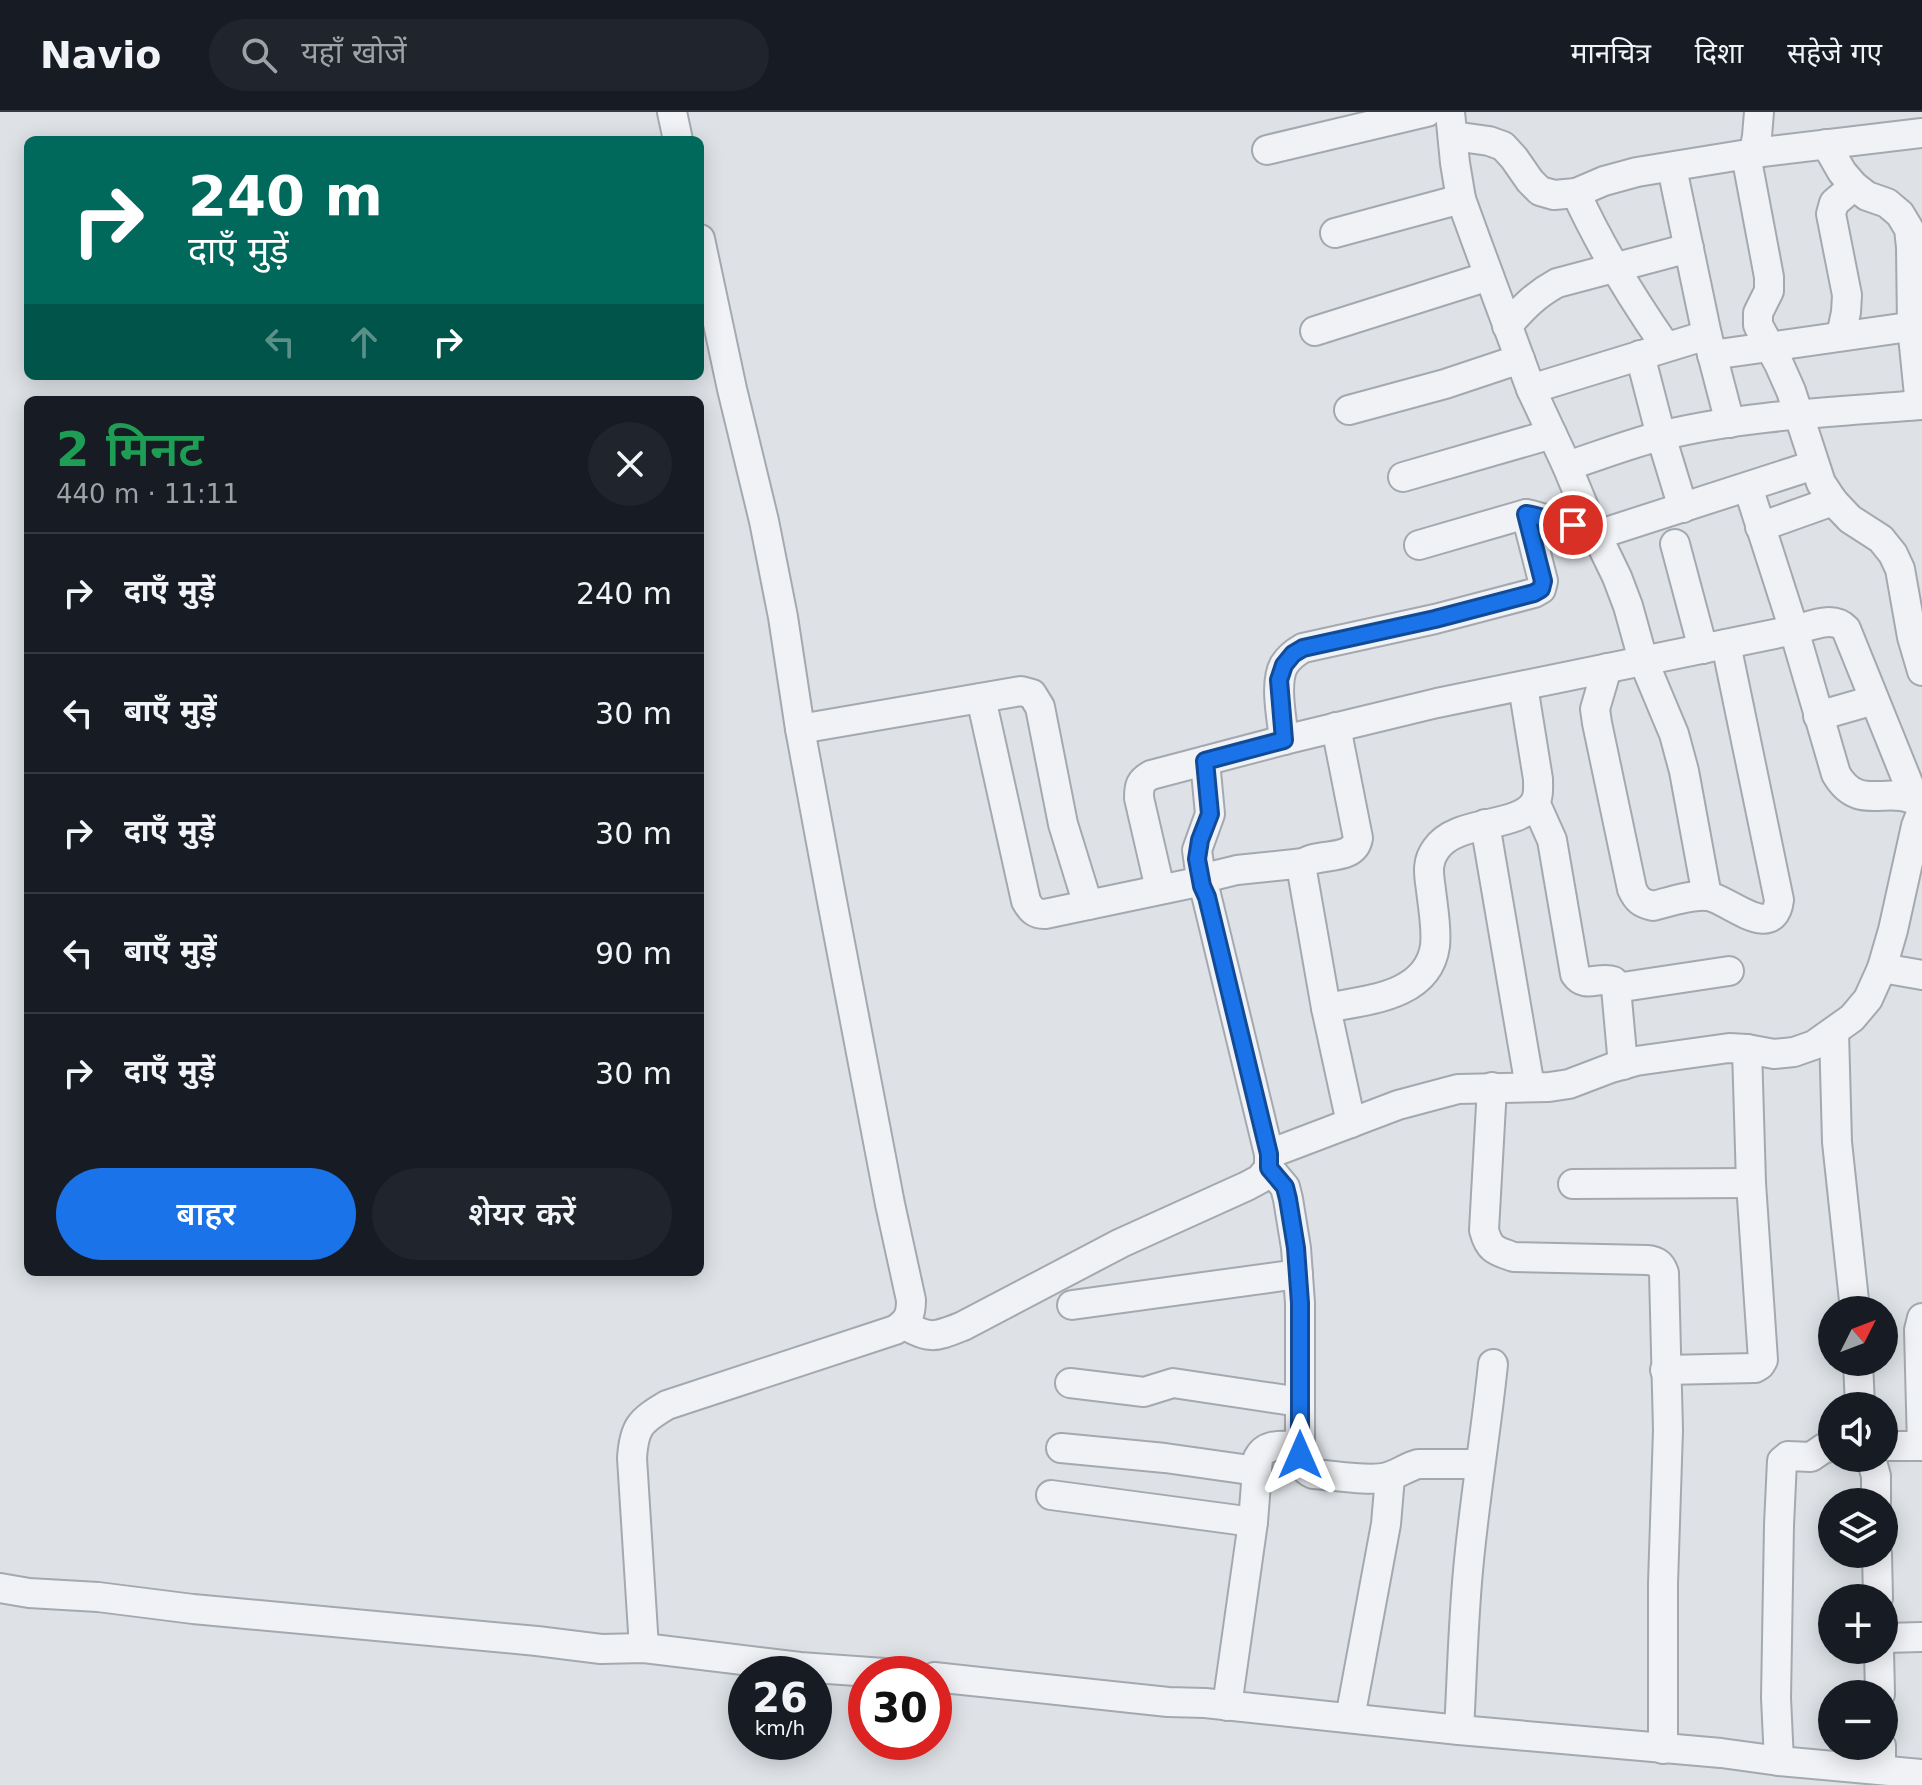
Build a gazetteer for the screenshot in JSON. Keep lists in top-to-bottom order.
{
  "north": "top right",
  "page": {
    "header": "Navio",
    "search": "यहाँ खोजें",
    "nav": ["मानचित्र", "दिशा", "सहेजे गए"],
    "turn": ["240 m", "दाएँ मुड़ें"],
    "heading": ["2 मिनट", "440 m · 11:11"],
    "list": [
      {
        "name": "दाएँ मुड़ें",
        "value": "240 m"
      },
      {
        "name": "बाएँ मुड़ें",
        "value": "30 m"
      },
      {
        "name": "दाएँ मुड़ें",
        "value": "30 m"
      },
      {
        "name": "बाएँ मुड़ें",
        "value": "90 m"
      },
      {
        "name": "दाएँ मुड़ें",
        "value": "30 m"
      }
    ],
    "buttons": ["बाहर", "शेयर करें"],
    "map_buttons": ["+", "−"],
    "speed": "26 km/h",
    "limit": "30"
  }
}
